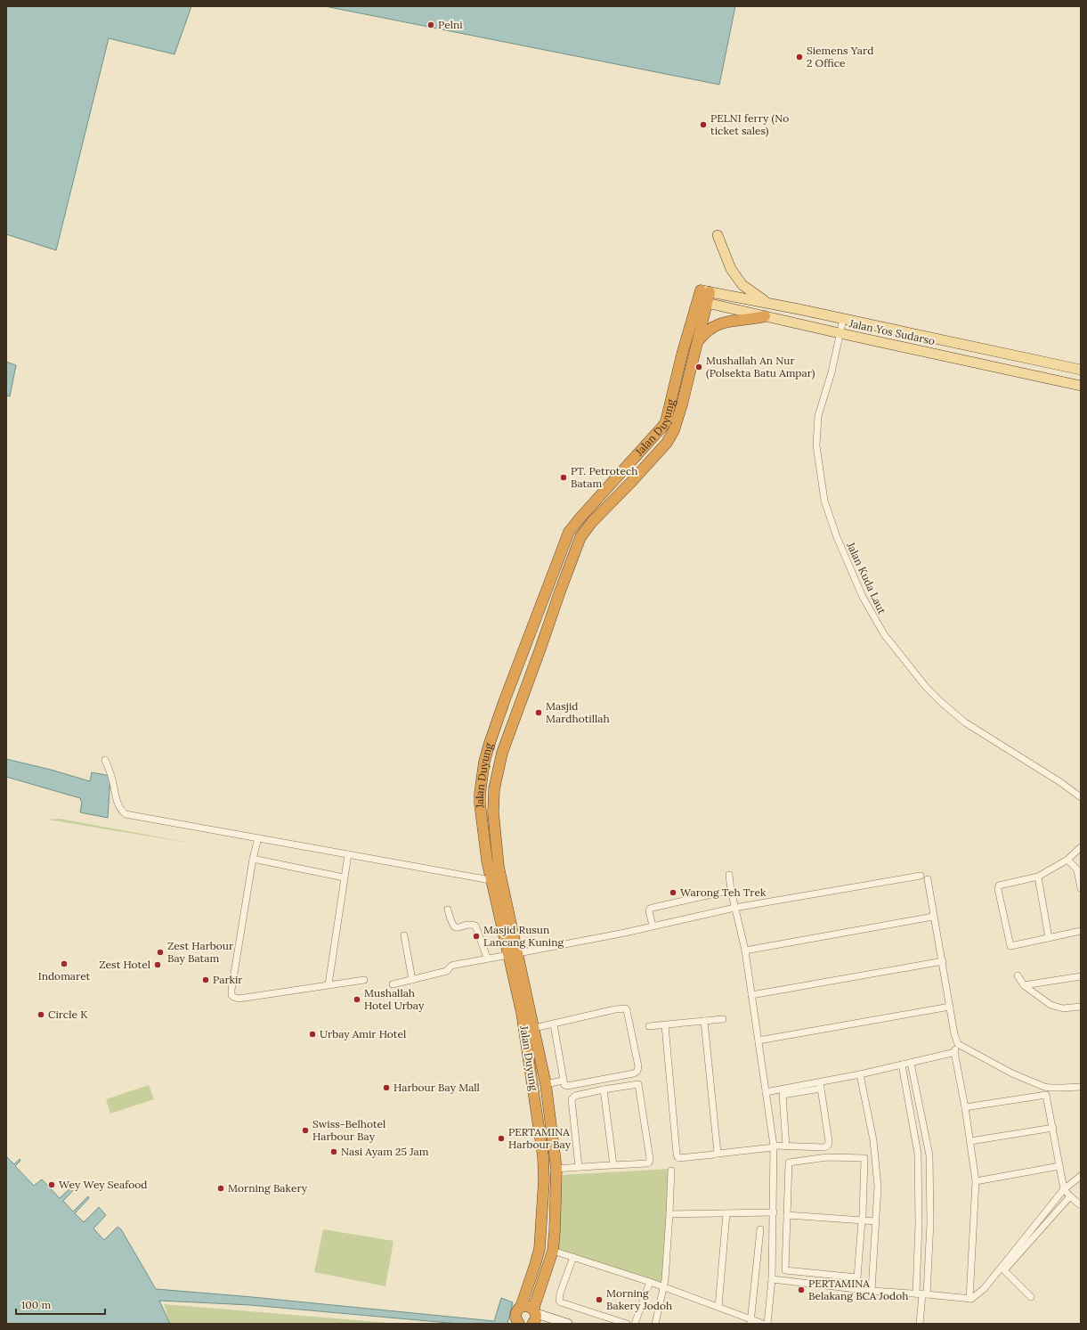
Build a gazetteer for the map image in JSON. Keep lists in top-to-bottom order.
{
  "streets": {
    "highway": ["Jalan Duyung"],
    "main road": ["Jalan Yos Sudarso"],
    "street": ["Jalan Kuda Laut"]
  },
  "crossings": [
    ["Jalan Yos Sudarso", "Jalan Duyung"],
    ["Jalan Yos Sudarso", "Jalan Kuda Laut"]
  ],
  "places": [
    "Pelni",
    "Siemens Yard 2 Office",
    "PELNI ferry (No ticket sales)",
    "Mushallah An Nur (Polsekta Batu Ampar)",
    "PT. Petrotech Batam",
    "Masjid Mardhotillah",
    "Warong Teh Trek",
    "Masjid Rusun Lancang Kuning",
    "Zest Harbour Bay Batam",
    "Indomaret",
    "Zest Hotel",
    "Parkir",
    "Mushallah Hotel Urbay",
    "Circle K",
    "Urbay Amir Hotel",
    "Harbour Bay Mall",
    "Swiss-Belhotel Harbour Bay",
    "PERTAMINA Harbour Bay",
    "Nasi Ayam 25 Jam",
    "Wey Wey Seafood",
    "Morning Bakery",
    "PERTAMINA Belakang BCA Jodoh",
    "Morning Bakery Jodoh"
  ],
  "scale_bar": "100 m"
}
